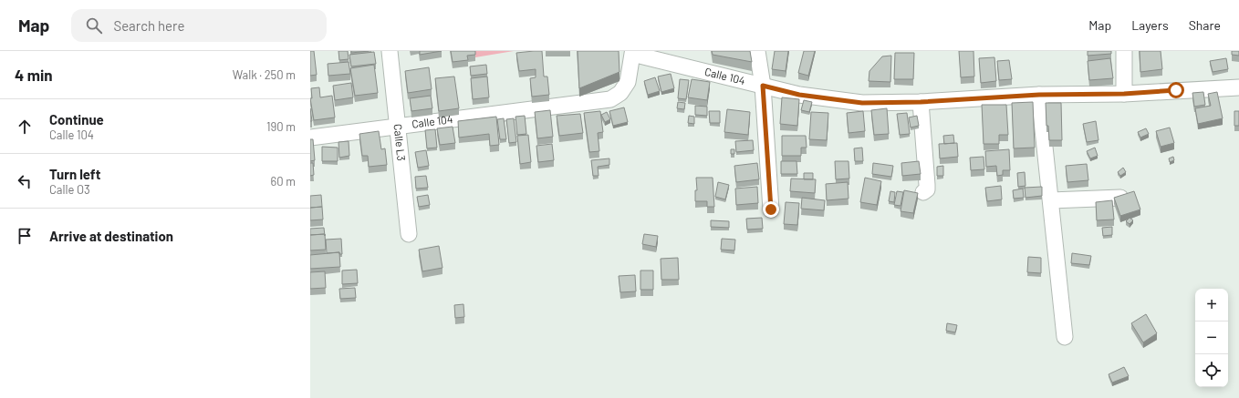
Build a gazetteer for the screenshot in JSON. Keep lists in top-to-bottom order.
{
  "streets": {
    "street": ["Calle 104", "Calle L3"]
  },
  "crossings": [
    ["Calle 104", "Calle L3"]
  ],
  "page": {
    "header": "Map",
    "search": "Search here",
    "nav": ["Map", "Layers", "Share"],
    "heading": ["4 min", "Walk · 250 m"],
    "list": [
      ["Continue", "Calle 104", "190 m"],
      ["Turn left", "Calle O3", "60 m"],
      "Arrive at destination"
    ],
    "map_buttons": ["+", "−"]
  }
}
